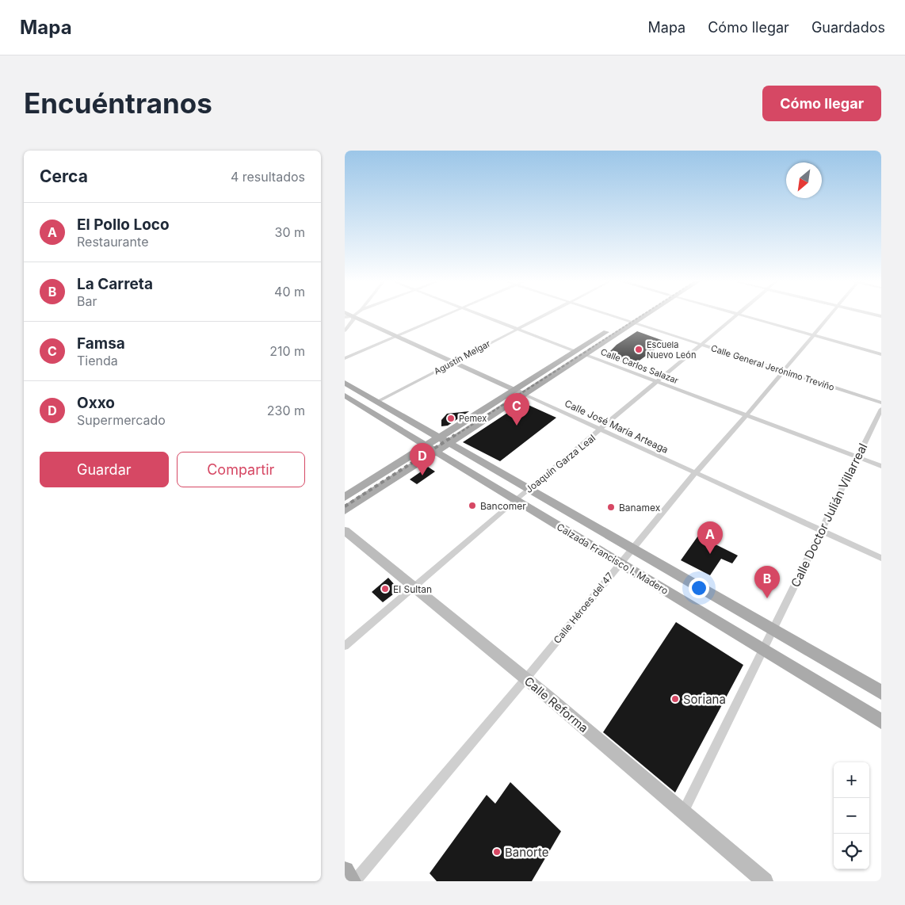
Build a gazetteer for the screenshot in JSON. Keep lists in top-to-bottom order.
{
  "streets": {
    "main road": ["Calzada Francisco I. Madero"],
    "street": [
      "Agustín Melgar",
      "Calle Carlos Salazar",
      "Calle General Jerónimo Treviño",
      "Calle José María Arteaga",
      "Joaquín Garza Leal",
      "Calle Doctor Julián Villarreal",
      "Calle Héroes del 47",
      "Calle Reforma"
    ]
  },
  "crossings": [
    ["Agustín Melgar", "Calle Carlos Salazar"],
    ["Agustín Melgar", "Calle José María Arteaga"],
    ["Agustín Melgar", "Calzada Francisco I. Madero"],
    ["Calle Carlos Salazar", "Joaquín Garza Leal"],
    ["Calle Carlos Salazar", "Calle Doctor Julián Villarreal"],
    ["Calle Carlos Salazar", "Calle Héroes del 47"],
    ["Calle General Jerónimo Treviño", "Joaquín Garza Leal"],
    ["Calle General Jerónimo Treviño", "Calle Héroes del 47"],
    ["Calle José María Arteaga", "Joaquín Garza Leal"],
    ["Calle José María Arteaga", "Calle Doctor Julián Villarreal"],
    ["Calle José María Arteaga", "Calle Héroes del 47"],
    ["Joaquín Garza Leal", "Calzada Francisco I. Madero"],
    ["Joaquín Garza Leal", "Calle Reforma"],
    ["Calle Doctor Julián Villarreal", "Calzada Francisco I. Madero"],
    ["Calle Doctor Julián Villarreal", "Calle Reforma"],
    ["Calzada Francisco I. Madero", "Calle Héroes del 47"],
    ["Calle Héroes del 47", "Calle Reforma"]
  ],
  "places": [
    "Escuela Nuevo León",
    "Pemex",
    "Bancomer",
    "Banamex",
    "El Sultan",
    "Soriana",
    "Banorte"
  ],
  "north": "bottom left",
  "page": {
    "header": "Mapa",
    "nav": ["Mapa", "Cómo llegar", "Guardados"],
    "buttons": [
      "Cómo llegar",
      ["Guardar", "Compartir"]
    ],
    "title": "Encuéntranos",
    "heading": ["Cerca", "4 resultados"],
    "list": [
      {
        "mark": "A",
        "name": "El Pollo Loco",
        "note": "Restaurante",
        "value": "30 m"
      },
      {
        "mark": "B",
        "name": "La Carreta",
        "note": "Bar",
        "value": "40 m"
      },
      {
        "mark": "C",
        "name": "Famsa",
        "note": "Tienda",
        "value": "210 m"
      },
      {
        "mark": "D",
        "name": "Oxxo",
        "note": "Supermercado",
        "value": "230 m"
      }
    ],
    "pins": [
      "C",
      "D",
      "A",
      "B"
    ],
    "map_buttons": ["+", "−"]
  }
}
